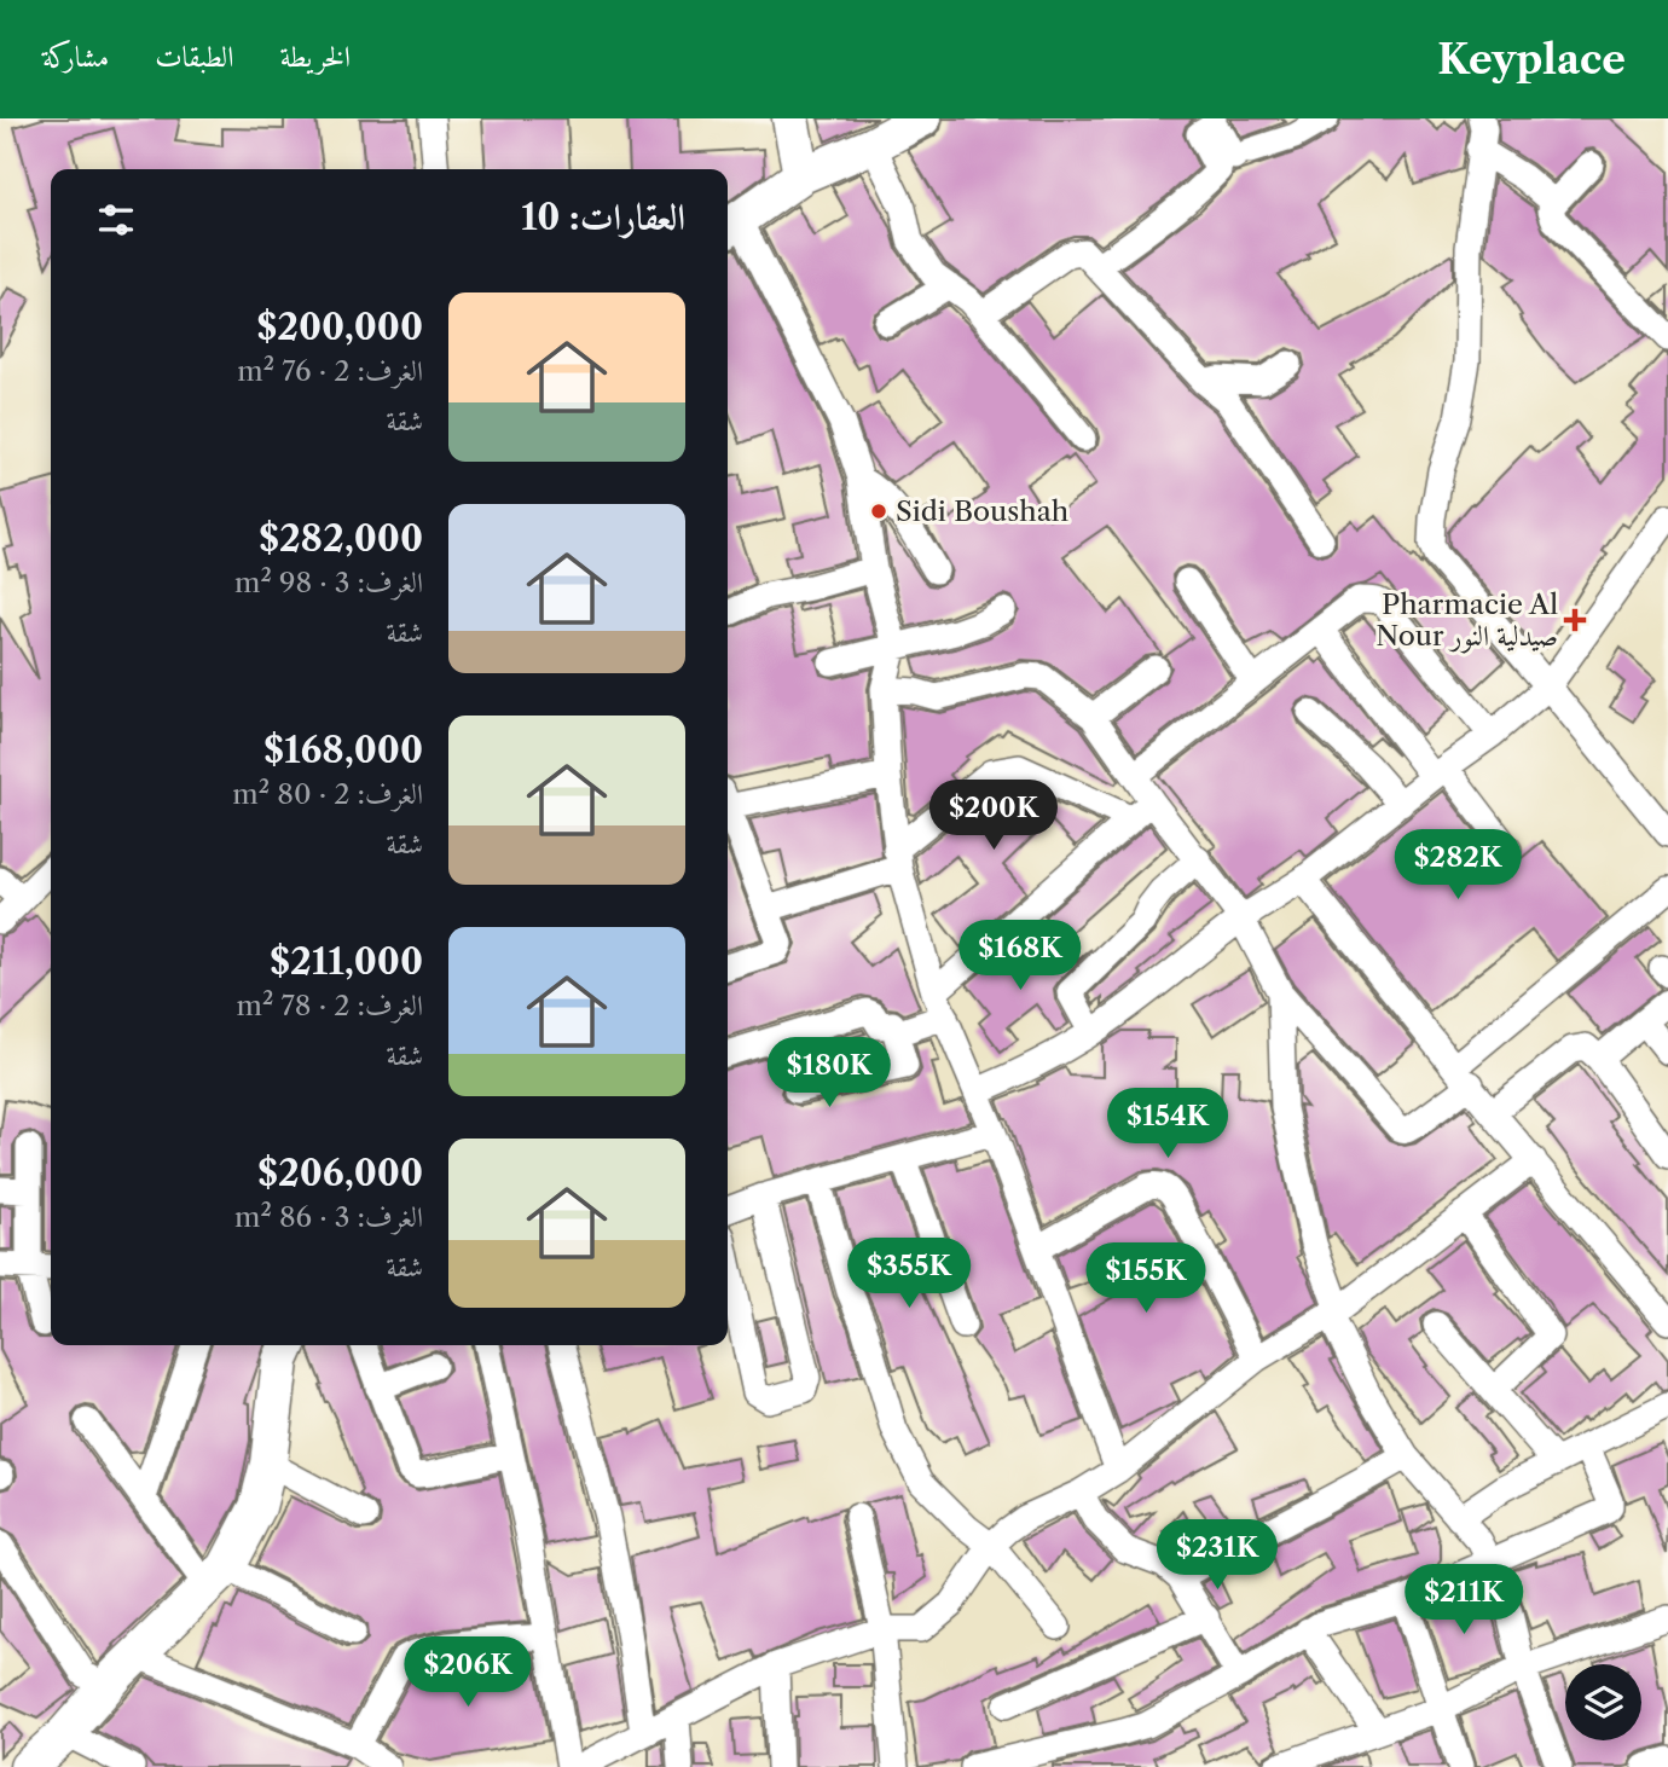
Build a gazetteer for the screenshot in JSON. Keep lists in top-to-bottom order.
{
  "places": {
    "other": ["Sidi Boushah"],
    "health": ["Pharmacie Al Nour صيدلية النور"]
  },
  "page": {
    "header": "Keyplace",
    "nav": ["الخريطة", "الطبقات", "مشاركة"],
    "heading": "العقارات: 10",
    "list": [
      {
        "name": "$200,000",
        "note": "الغرف: 2 · 76 m² · شقة"
      },
      {
        "name": "$282,000",
        "note": "الغرف: 3 · 98 m² · شقة"
      },
      {
        "name": "$168,000",
        "note": "الغرف: 2 · 80 m² · شقة"
      },
      {
        "name": "$211,000",
        "note": "الغرف: 2 · 78 m² · شقة"
      },
      {
        "name": "$206,000",
        "note": "الغرف: 3 · 86 m² · شقة"
      }
    ],
    "price": [
      "$200K",
      "$282K",
      "$168K",
      "$180K",
      "$154K",
      "$355K",
      "$155K",
      "$231K",
      "$211K",
      "$206K"
    ]
  }
}
